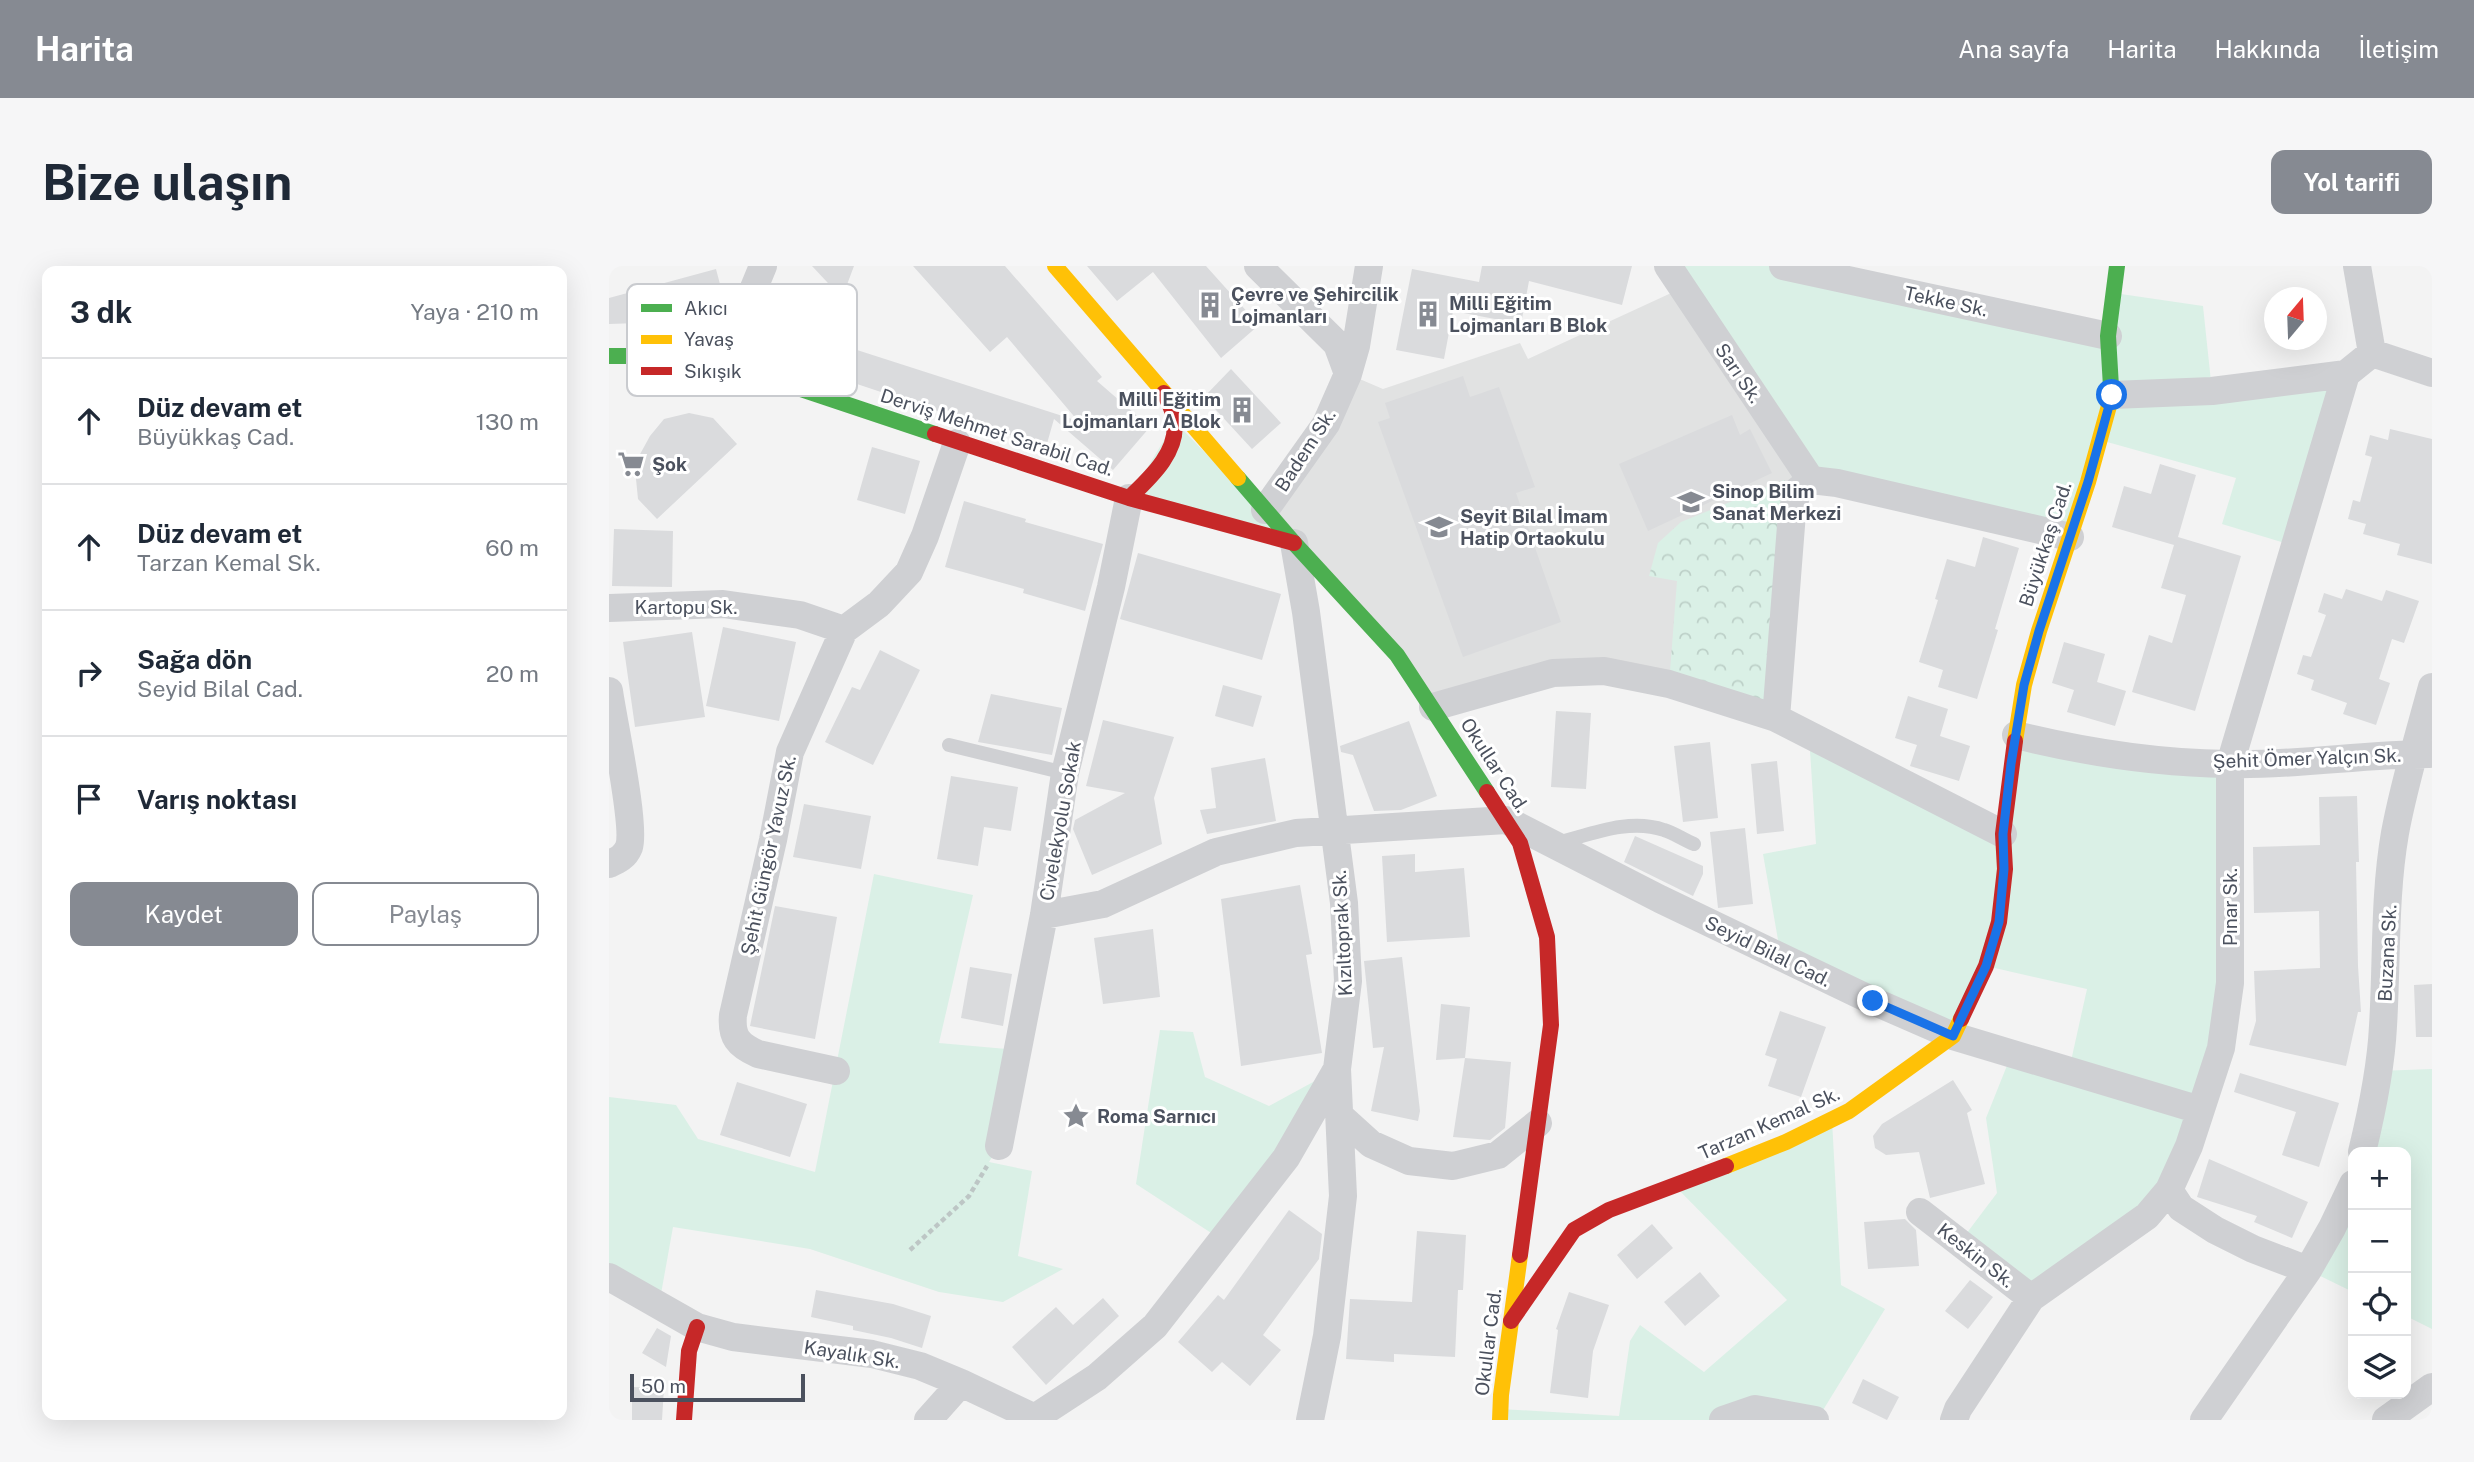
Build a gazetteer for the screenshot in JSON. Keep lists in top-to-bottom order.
{
  "streets": {
    "main road": [
      "Derviş Mehmet Sarabil Cad.",
      "Büyükkaş Cad.",
      "Okullar Cad.",
      "Tarzan Kemal Sk."
    ],
    "street": [
      "Tekke Sk.",
      "Sarı Sk.",
      "Badem Sk.",
      "Kartopu Sk.",
      "Şehit Ömer Yalçın Sk.",
      "Civelekyolu Sokak",
      "Şehit Güngör Yavuz Sk.",
      "Pınar Sk.",
      "Kızıltoprak Sk.",
      "Seyid Bilal Cad.",
      "Buzana Sk.",
      "Keskin Sk.",
      "Kayalık Sk."
    ]
  },
  "crossings": [
    ["Tekke Sk.", "Büyükkaş Cad."],
    ["Derviş Mehmet Sarabil Cad.", "Okullar Cad."],
    ["Derviş Mehmet Sarabil Cad.", "Civelekyolu Sokak"],
    ["Derviş Mehmet Sarabil Cad.", "Şehit Güngör Yavuz Sk."],
    ["Badem Sk.", "Okullar Cad."],
    ["Büyükkaş Cad.", "Şehit Ömer Yalçın Sk."],
    ["Büyükkaş Cad.", "Tarzan Kemal Sk."],
    ["Kartopu Sk.", "Şehit Güngör Yavuz Sk."],
    ["Şehit Ömer Yalçın Sk.", "Pınar Sk."],
    ["Şehit Ömer Yalçın Sk.", "Buzana Sk."],
    ["Okullar Cad.", "Kızıltoprak Sk."],
    ["Okullar Cad.", "Seyid Bilal Cad."],
    ["Okullar Cad.", "Tarzan Kemal Sk."],
    ["Pınar Sk.", "Seyid Bilal Cad."],
    ["Pınar Sk.", "Keskin Sk."],
    ["Kızıltoprak Sk.", "Kayalık Sk."],
    ["Seyid Bilal Cad.", "Tarzan Kemal Sk."]
  ],
  "places": {
    "building": ["Çevre ve Şehircilik Lojmanları", "Milli Eğitim Lojmanları B Blok", "Milli Eğitim Lojmanları A Blok"],
    "supermarket": ["Şok"],
    "school or university": ["Sinop Bilim Sanat Merkezi", "Seyit Bilal İmam Hatip Ortaokulu"],
    "place": ["Roma Sarnıcı"]
  },
  "legend": ["Akıcı", "Yavaş", "Sıkışık"],
  "scale_bar": "50 m",
  "north": "top",
  "page": {
    "header": "Harita",
    "nav": [
      "Ana sayfa",
      "Harita",
      "Hakkında",
      "İletişim"
    ],
    "buttons": [
      "Yol tarifi",
      ["Kaydet", "Paylaş"]
    ],
    "title": "Bize ulaşın",
    "heading": ["3 dk", "Yaya · 210 m"],
    "list": [
      ["Düz devam et", "Büyükkaş Cad.", "130 m"],
      ["Düz devam et", "Tarzan Kemal Sk.", "60 m"],
      ["Sağa dön", "Seyid Bilal Cad.", "20 m"],
      "Varış noktası"
    ],
    "map_buttons": ["+", "−"],
    "scale": "50 m"
  }
}
